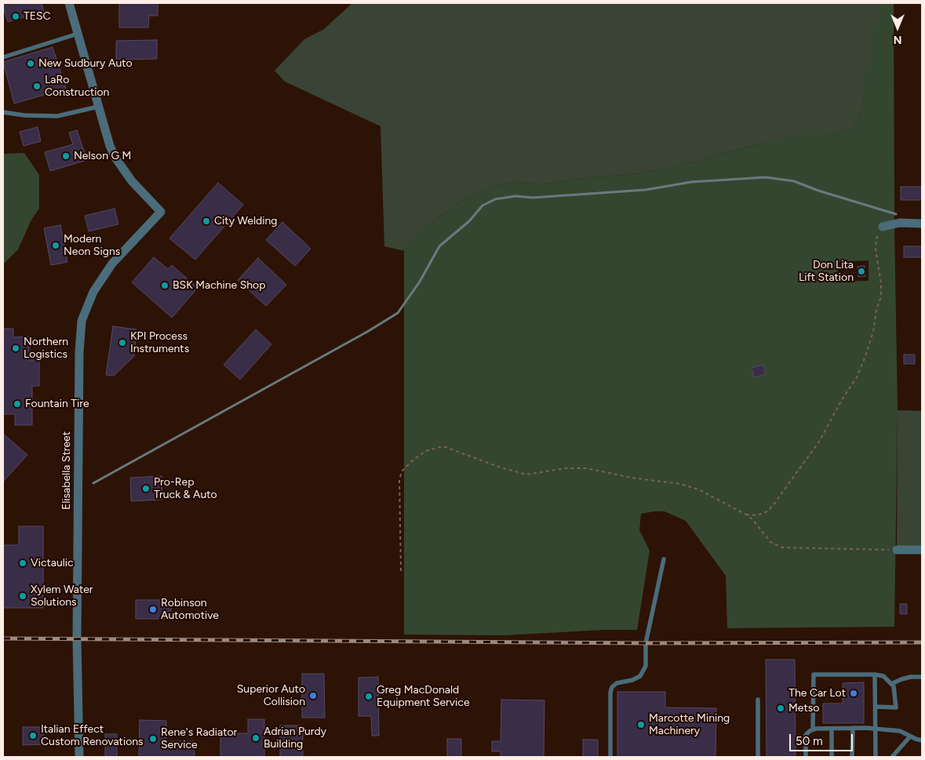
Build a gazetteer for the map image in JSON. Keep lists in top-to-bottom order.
{
  "streets": {
    "street": ["Elisabella Street"]
  },
  "places": [
    "TESC",
    "New Sudbury Auto",
    "LaRo Construction",
    "Nelson G M",
    "City Welding",
    "Modern Neon Signs",
    "Don Lita Lift Station",
    "BSK Machine Shop",
    "KPI Process Instruments",
    "Northern Logistics",
    "Fountain Tire",
    "Pro-Rep Truck & Auto",
    "Victaulic",
    "Xylem Water Solutions",
    "Robinson Automotive",
    "The Car Lot",
    "Superior Auto Collision",
    "Greg MacDonald Equipment Service",
    "Metso",
    "Marcotte Mining Machinery",
    "Italian Effect Custom Renovations",
    "Adrian Purdy Building",
    "Rene's Radiator Service"
  ],
  "scale_bar": "50 m",
  "north": "bottom"
}
